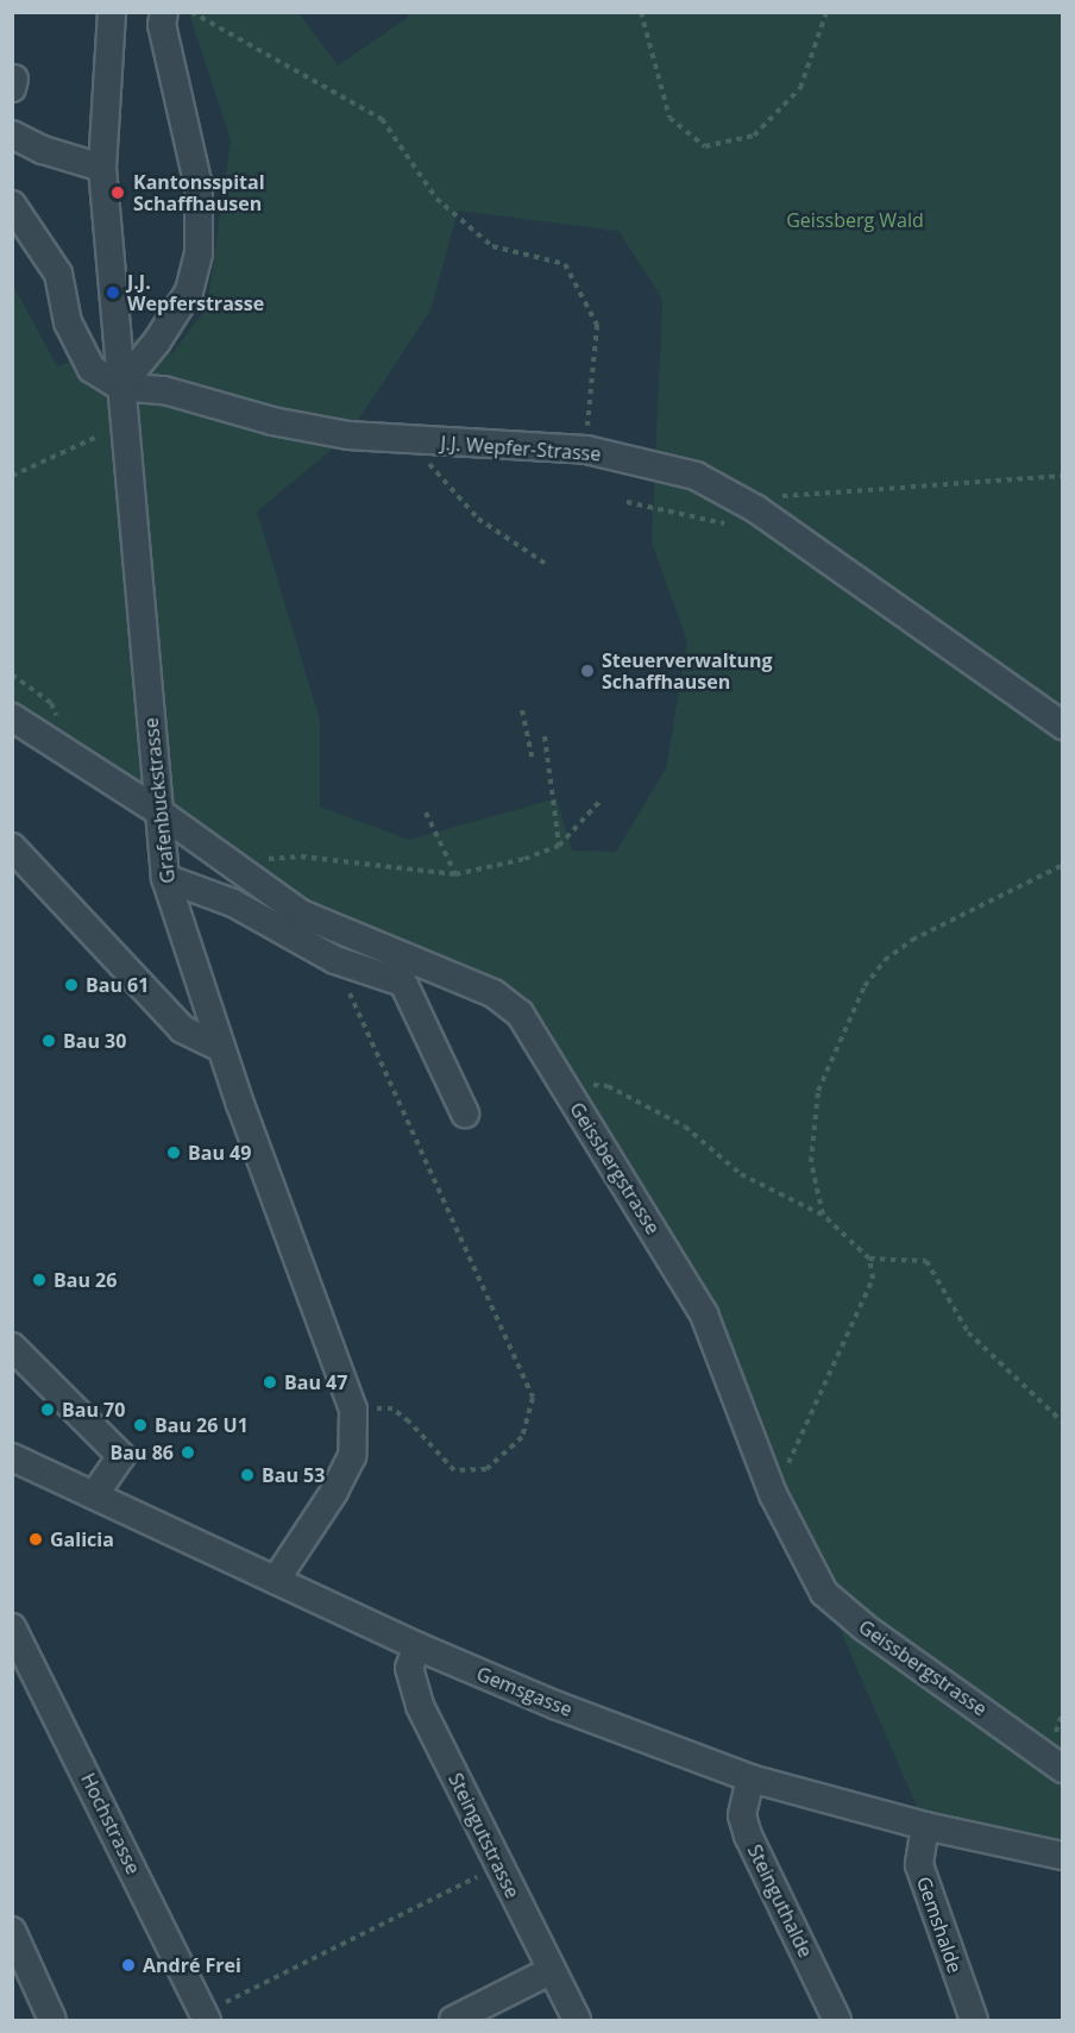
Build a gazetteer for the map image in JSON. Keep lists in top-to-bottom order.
{
  "streets": {
    "street": [
      "J.J. Wepfer-Strasse",
      "Grafenbuckstrasse",
      "Geissbergstrasse",
      "Gemsgasse",
      "Hochstrasse",
      "Steingutstrasse",
      "Steinguthalde",
      "Gemshalde"
    ]
  },
  "crossings": [
    ["J.J. Wepfer-Strasse", "Grafenbuckstrasse"],
    ["Grafenbuckstrasse", "Geissbergstrasse"],
    ["Grafenbuckstrasse", "Gemsgasse"],
    ["Gemsgasse", "Steingutstrasse"],
    ["Gemsgasse", "Steinguthalde"],
    ["Gemsgasse", "Gemshalde"]
  ],
  "parks": ["Geissberg Wald"],
  "places": [
    "Kantonsspital Schaffhausen",
    "J.J. Wepferstrasse",
    "Steuerverwaltung Schaffhausen",
    "Bau 61",
    "Bau 30",
    "Bau 49",
    "Bau 26",
    "Bau 47",
    "Bau 70",
    "Bau 26 U1",
    "Bau 86",
    "Bau 53",
    "Galicia",
    "André Frei"
  ]
}
